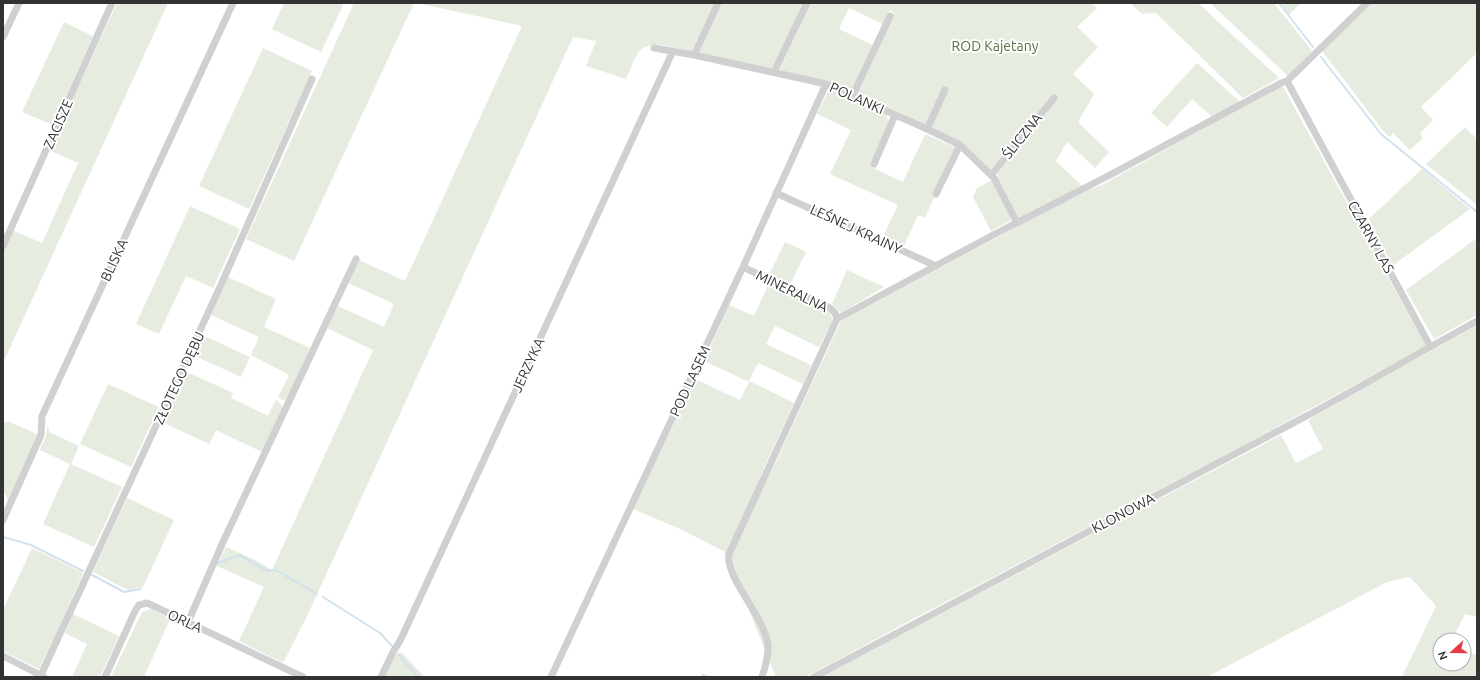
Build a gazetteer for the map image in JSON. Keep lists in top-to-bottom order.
{
  "streets": {
    "street": [
      "POLANKI",
      "ZACISZE",
      "ŚLICZNA",
      "LEŚNEJ KRAINY",
      "CZARNY LAS",
      "BLISKA",
      "MINERALNA",
      "JERZYKA",
      "ZŁOTEGO DĘBU",
      "POD LASEM",
      "KLONOWA",
      "ORLA"
    ]
  },
  "crossings": [
    ["POLANKI", "ŚLICZNA"],
    ["POLANKI", "JERZYKA"],
    ["POLANKI", "POD LASEM"],
    ["LEŚNEJ KRAINY", "POD LASEM"],
    ["CZARNY LAS", "KLONOWA"],
    ["MINERALNA", "POD LASEM"]
  ],
  "parks": ["ROD Kajetany"],
  "north": "left"
}
